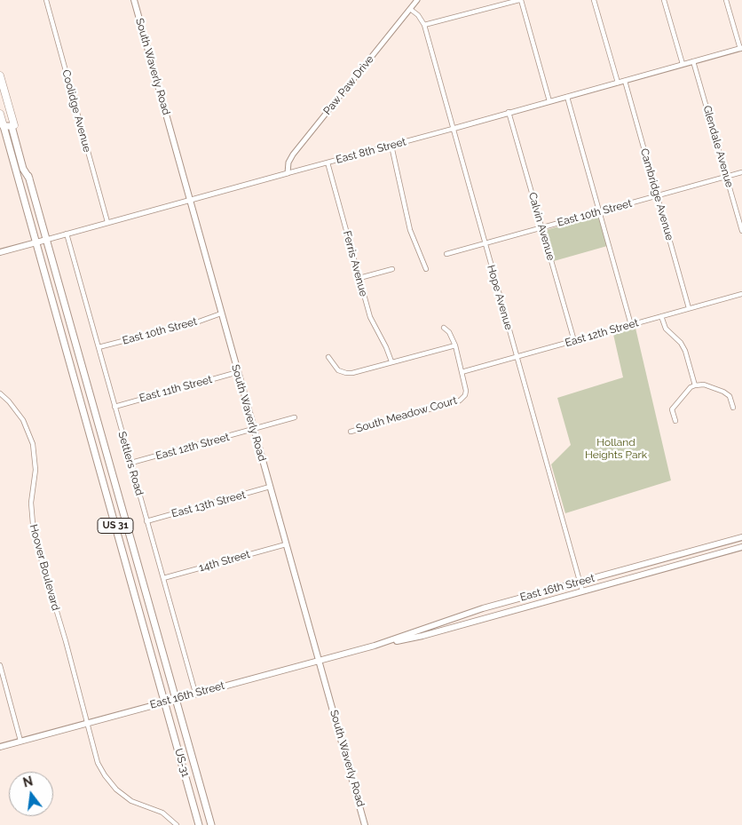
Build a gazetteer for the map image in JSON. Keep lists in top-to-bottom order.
{
  "streets": {
    "highway": ["US 31", "US-31"],
    "main road": ["South Waverly Road", "East 8th Street", "East 16th Street"],
    "street": [
      "Paw Paw Drive",
      "Coolidge Avenue",
      "Glendale Avenue",
      "Cambridge Avenue",
      "East 10th Street",
      "Calvin Avenue",
      "Ferris Avenue",
      "Hope Avenue",
      "East 12th Street",
      "East 11th Street",
      "South Meadow Court",
      "Settlers Road",
      "East 13th Street",
      "14th Street",
      "Hoover Boulevard"
    ]
  },
  "crossings": [
    ["South Waverly Road", "East 8th Street"],
    ["South Waverly Road", "East 10th Street"],
    ["South Waverly Road", "East 12th Street"],
    ["South Waverly Road", "East 11th Street"],
    ["South Waverly Road", "East 13th Street"],
    ["South Waverly Road", "14th Street"],
    ["South Waverly Road", "East 16th Street"],
    ["Paw Paw Drive", "East 8th Street"],
    ["Paw Paw Drive", "Hope Avenue"],
    ["Coolidge Avenue", "East 8th Street"],
    ["Glendale Avenue", "East 8th Street"],
    ["Glendale Avenue", "East 10th Street"],
    ["East 8th Street", "Cambridge Avenue"],
    ["East 8th Street", "Calvin Avenue"],
    ["East 8th Street", "Ferris Avenue"],
    ["East 8th Street", "Hope Avenue"],
    ["East 8th Street", "Settlers Road"],
    ["East 8th Street", "US 31"],
    ["Cambridge Avenue", "East 10th Street"],
    ["Cambridge Avenue", "East 12th Street"],
    ["East 10th Street", "Calvin Avenue"],
    ["East 10th Street", "Hope Avenue"],
    ["East 10th Street", "Settlers Road"],
    ["Calvin Avenue", "East 12th Street"],
    ["Hope Avenue", "East 12th Street"],
    ["Hope Avenue", "East 16th Street"],
    ["East 12th Street", "South Meadow Court"],
    ["East 12th Street", "Settlers Road"],
    ["East 11th Street", "Settlers Road"],
    ["Settlers Road", "East 13th Street"],
    ["Settlers Road", "14th Street"],
    ["Settlers Road", "East 16th Street"],
    ["US 31", "East 16th Street"],
    ["US 31", "US-31"],
    ["Hoover Boulevard", "East 16th Street"],
    ["East 16th Street", "US-31"]
  ],
  "parks": ["Holland Heights Park"],
  "north": "top"
}
